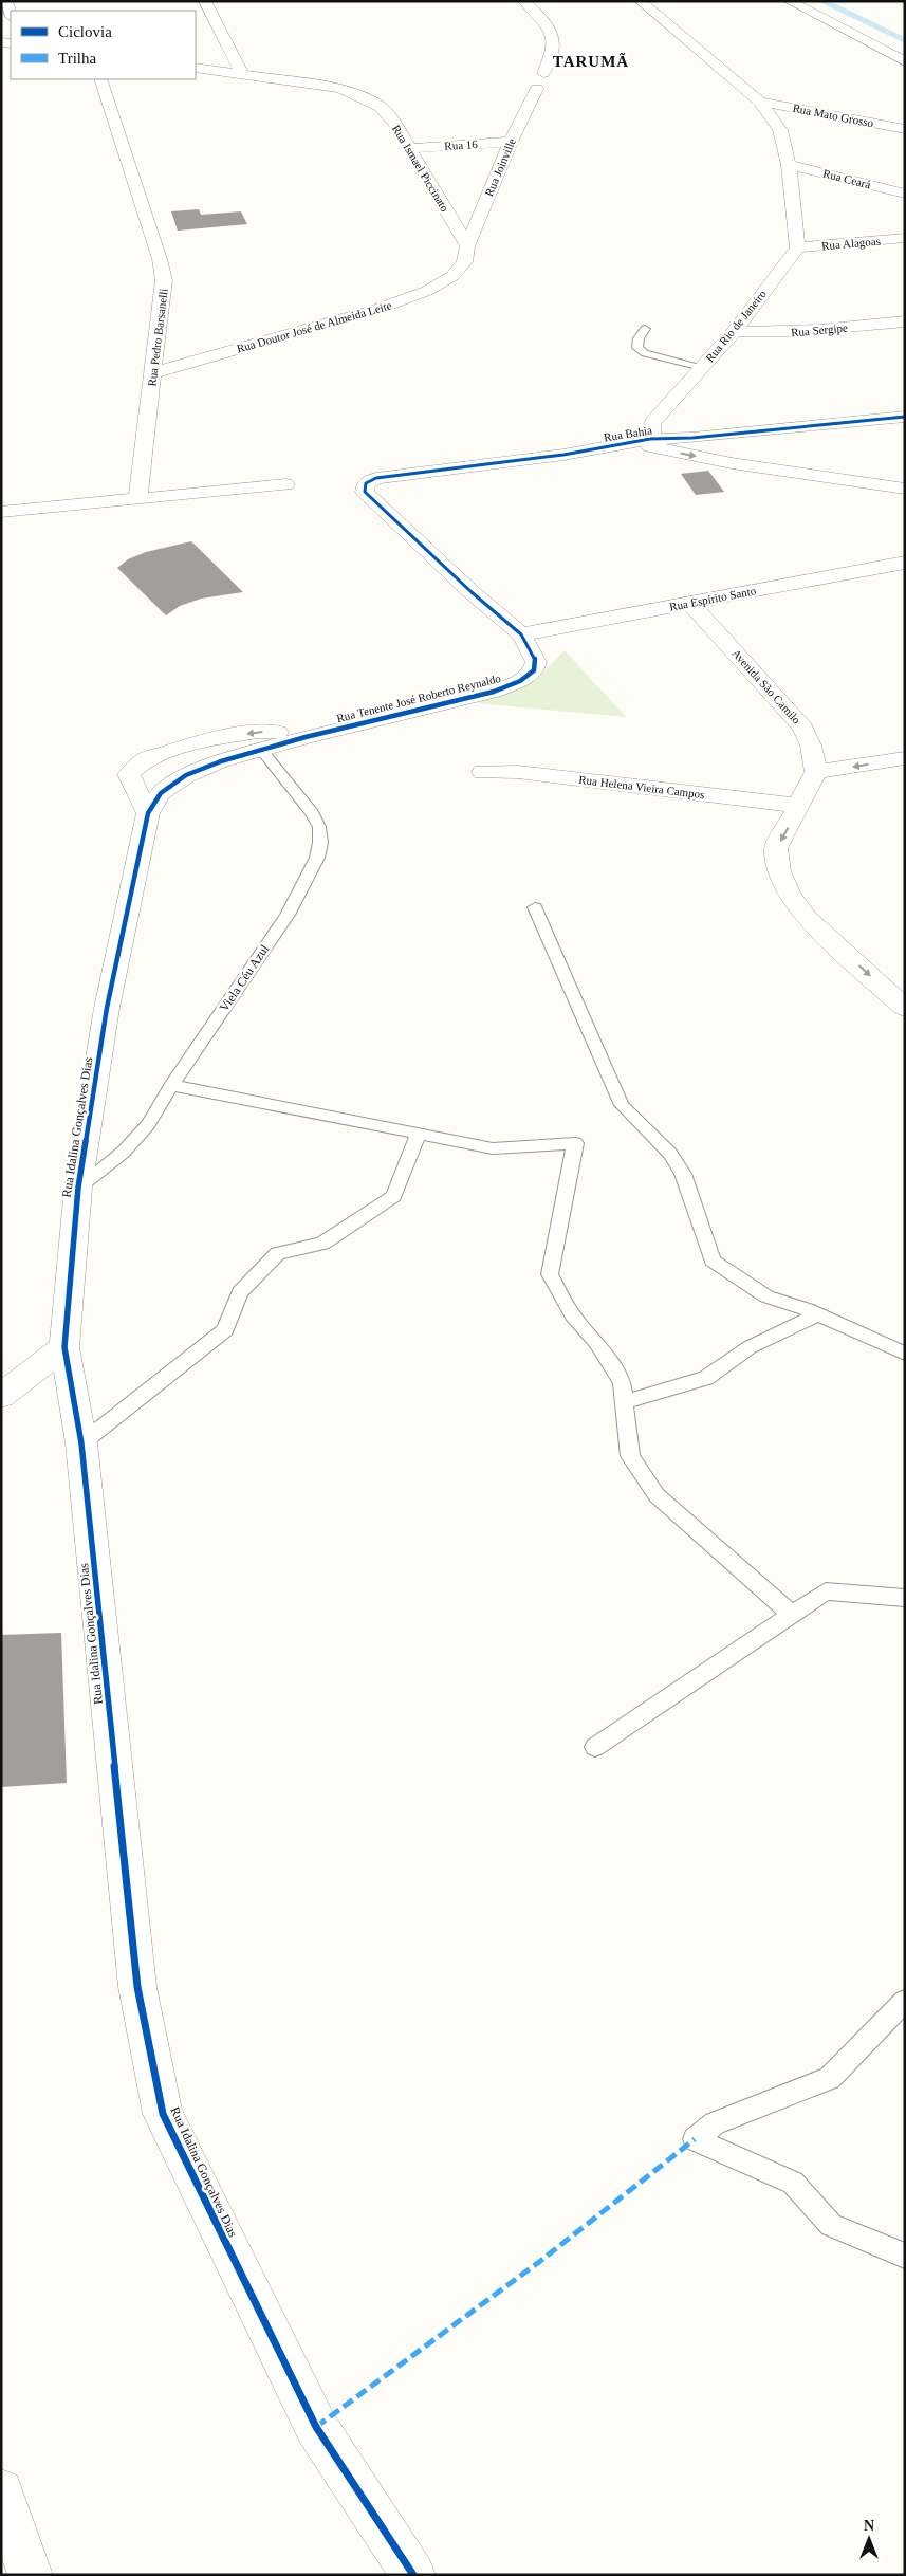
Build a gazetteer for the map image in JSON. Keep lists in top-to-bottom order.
{
  "streets": {
    "street": [
      "Rua Mato Grosso",
      "Rua 16",
      "Rua Joinville",
      "Rua Ismael Piccinato",
      "Rua Ceará",
      "Rua Alagoas",
      "Rua Rio de Janeiro",
      "Rua Doutor José de Almeida Leite",
      "Rua Sergipe",
      "Rua Pedro Barsanelli",
      "Rua Bahia",
      "Rua Espírito Santo",
      "Avenida São Camilo",
      "Rua Tenente José Roberto Reynaldo",
      "Rua Helena Vieira Campos",
      "Rua Idalina Gonçalves Dias"
    ],
    "lane": ["Viela Céu Azul"]
  },
  "crossings": [
    ["Rua 16", "Rua Joinville"],
    ["Rua 16", "Rua Ismael Piccinato"],
    ["Rua Joinville", "Rua Ismael Piccinato"],
    ["Rua Joinville", "Rua Doutor José de Almeida Leite"],
    ["Rua Ismael Piccinato", "Rua Doutor José de Almeida Leite"],
    ["Rua Alagoas", "Rua Rio de Janeiro"],
    ["Rua Rio de Janeiro", "Rua Sergipe"],
    ["Rua Rio de Janeiro", "Rua Bahia"],
    ["Rua Doutor José de Almeida Leite", "Rua Pedro Barsanelli"],
    ["Rua Bahia", "Rua Tenente José Roberto Reynaldo"],
    ["Rua Espírito Santo", "Avenida São Camilo"],
    ["Rua Espírito Santo", "Rua Tenente José Roberto Reynaldo"],
    ["Rua Tenente José Roberto Reynaldo", "Rua Idalina Gonçalves Dias"],
    ["Viela Céu Azul", "Rua Idalina Gonçalves Dias"]
  ],
  "districts": ["TARUMÃ"],
  "legend": ["Ciclovia", "Trilha"],
  "north": "top"
}
